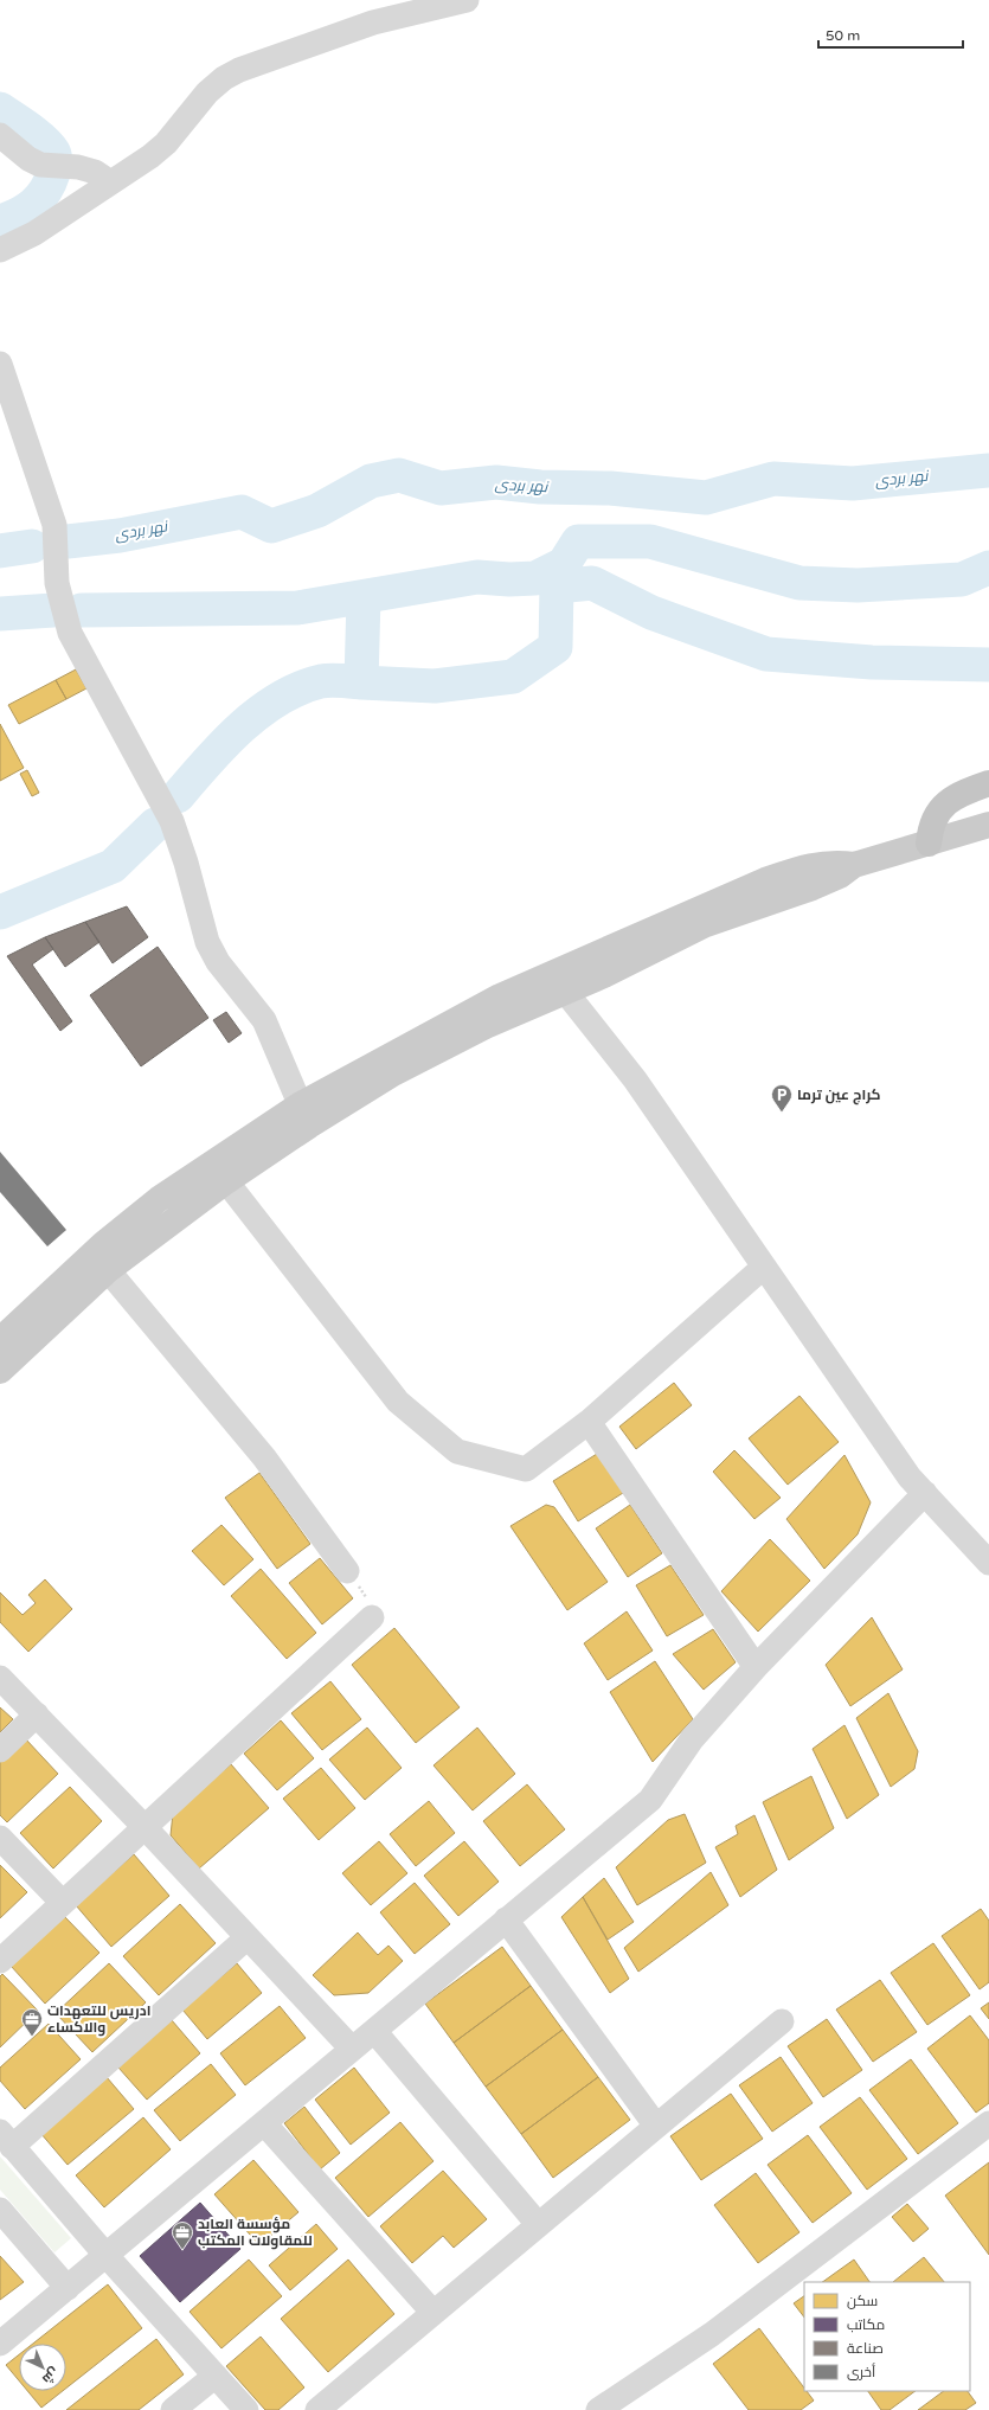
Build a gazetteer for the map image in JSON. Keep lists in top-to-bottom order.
{
  "water": ["نهر بردى"],
  "places": {
    "parking": ["كراج عين ترما"],
    "office": ["ادريس للتعهدات والاكساء", "مؤسسة العابد للمقاولات المكتب"]
  },
  "legend": [
    "سكن",
    "مكاتب",
    "صناعة",
    "أخرى"
  ],
  "scale_bar": "50 m",
  "north": "bottom right"
}
